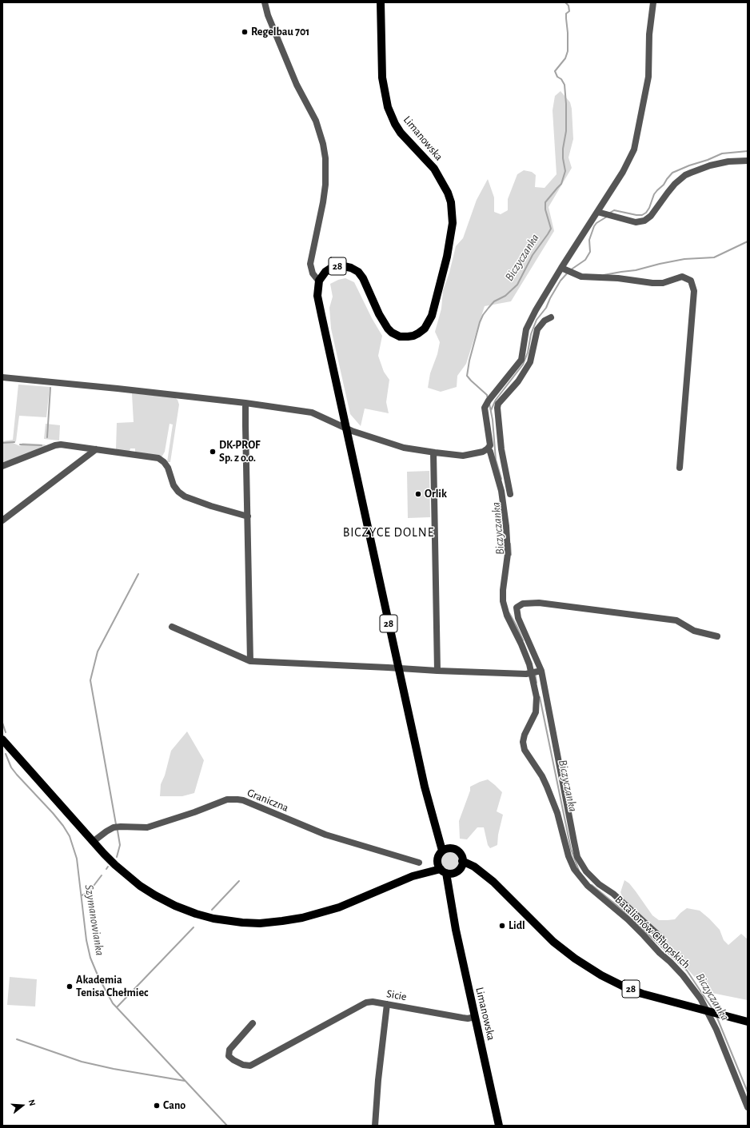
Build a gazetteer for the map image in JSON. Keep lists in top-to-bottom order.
{
  "streets": {
    "main road": ["Limanowska", "28"],
    "street": ["Graniczna", "Batalionów Chłopskich", "Sicie"]
  },
  "crossings": [
    ["Limanowska", "28"],
    ["Limanowska", "Sicie"]
  ],
  "districts": ["BICZYCE DOLNE"],
  "water": ["Biczyczanka", "Szymanowianka"],
  "places": [
    "Regelbau 701",
    "DK-PROF Sp. z o.o.",
    "Orlik",
    "Lidl",
    "Akademia Tenisa Chełmiec",
    "Cano"
  ],
  "north": "right"
}
